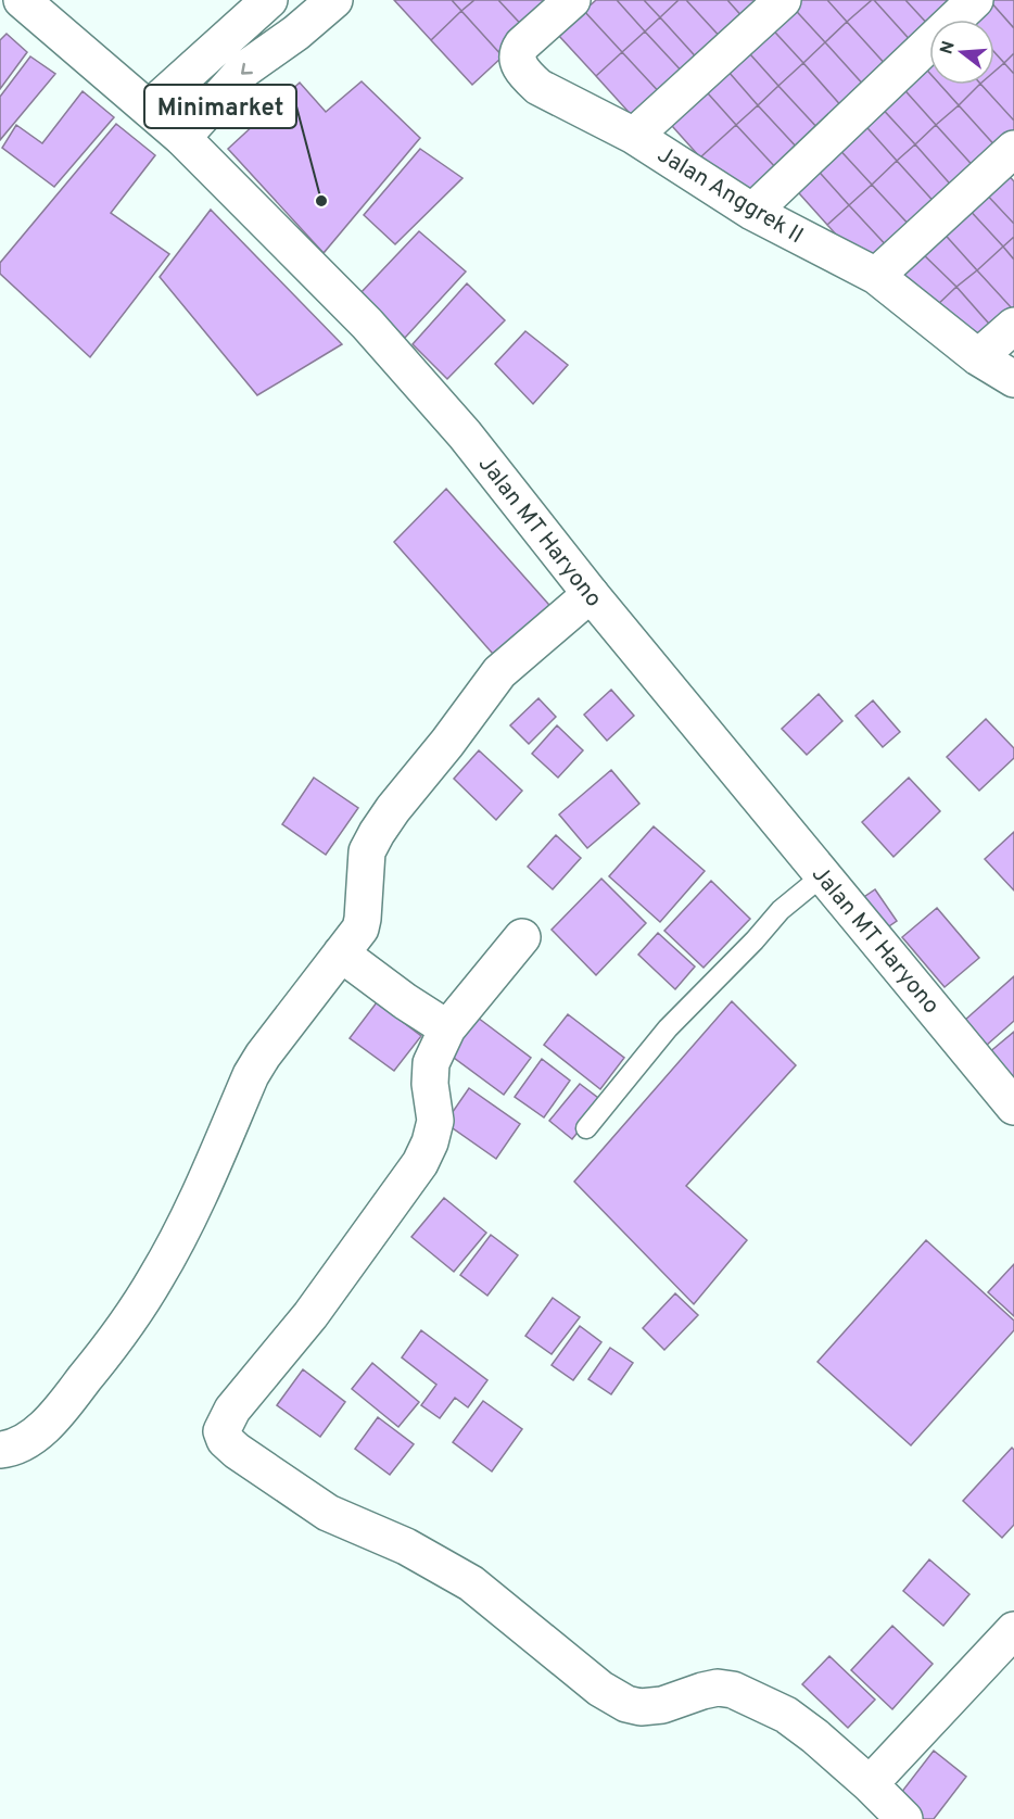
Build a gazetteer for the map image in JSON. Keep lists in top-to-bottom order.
{
  "streets": {
    "street": ["Jalan Anggrek II", "Jalan MT Haryono"]
  },
  "places": ["Minimarket"],
  "north": "left"
}
